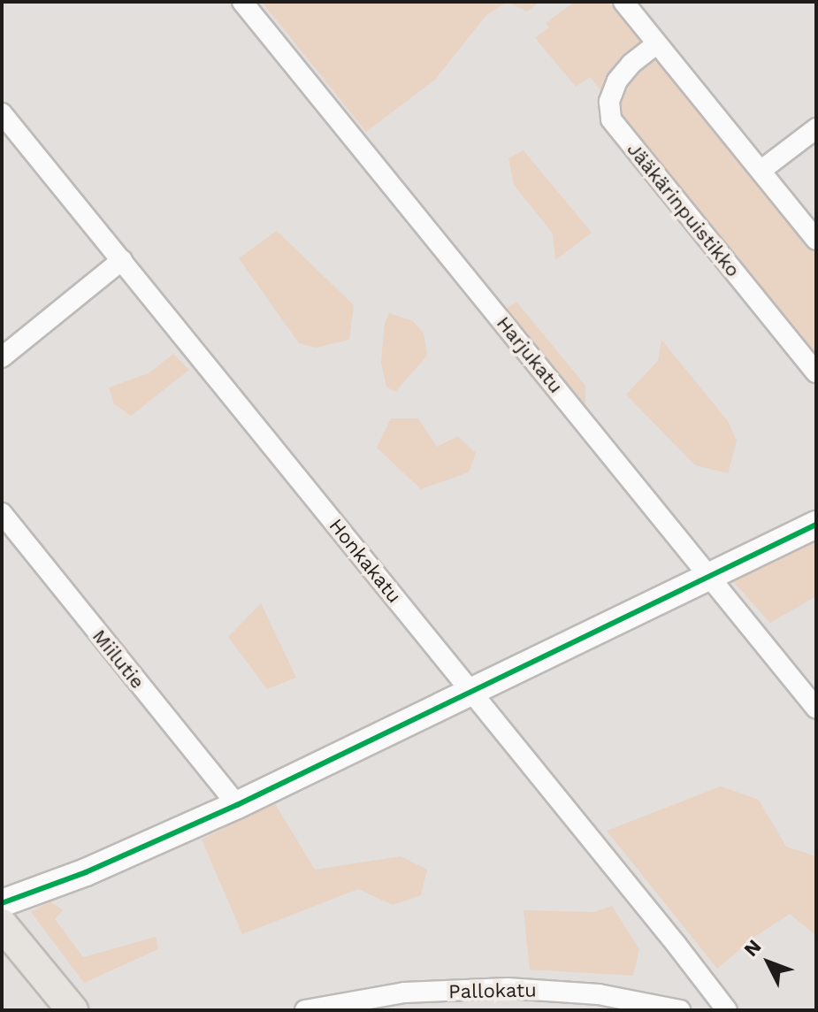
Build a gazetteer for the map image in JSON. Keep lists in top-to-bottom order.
{
  "streets": {
    "street": [
      "Jääkärinpuistikko",
      "Harjukatu",
      "Honkakatu",
      "Miilutie",
      "Pallokatu"
    ]
  },
  "north": "top left"
}
